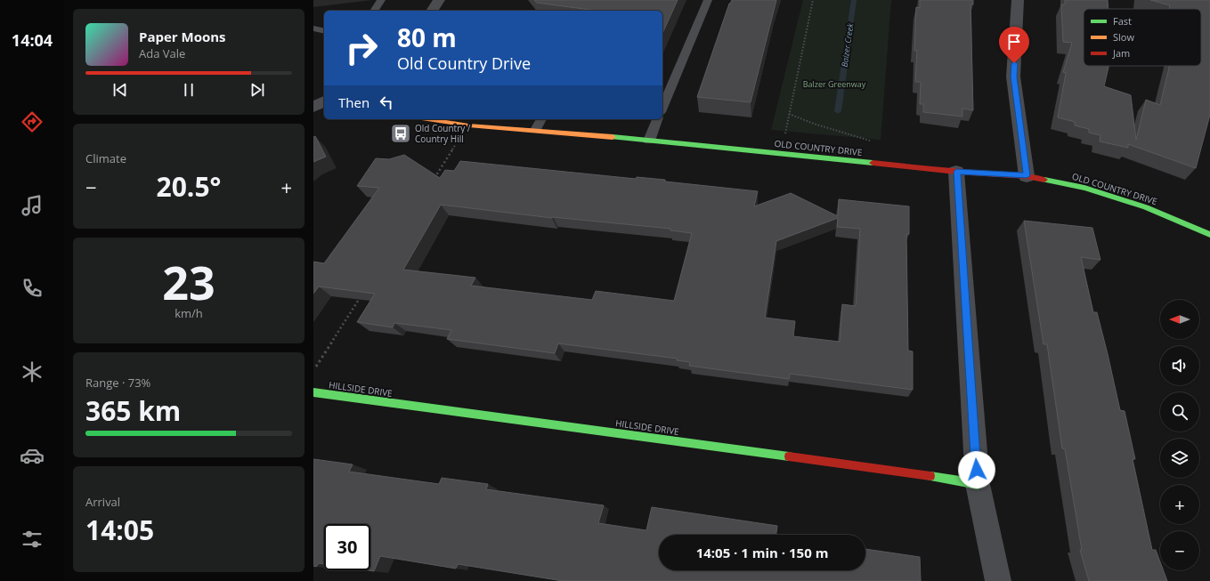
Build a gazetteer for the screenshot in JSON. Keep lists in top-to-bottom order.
{
  "streets": {
    "street": ["OLD COUNTRY DRIVE", "HILLSIDE DRIVE"]
  },
  "water": ["Balzer Creek"],
  "parks": ["Balzer Greenway"],
  "places": {
    "bus stop": ["Old Country / Country Hill"]
  },
  "legend": ["Fast", "Slow", "Jam"],
  "north": "left",
  "page": {
    "tabs": "14:04",
    "turn": ["80 m", "Old Country Drive"],
    "song": ["Paper Moons", "Ada Vale"],
    "then": "Then",
    "tile": [
      "Climate",
      ["23", "km/h"],
      ["Range · 73%", "365 km"],
      ["Arrival", "14:05"]
    ],
    "heat": ["−", "20.5°", "+"],
    "map_buttons": ["+", "−"],
    "limit": "30",
    "trip": "14:05 · 1 min · 150 m"
  }
}
